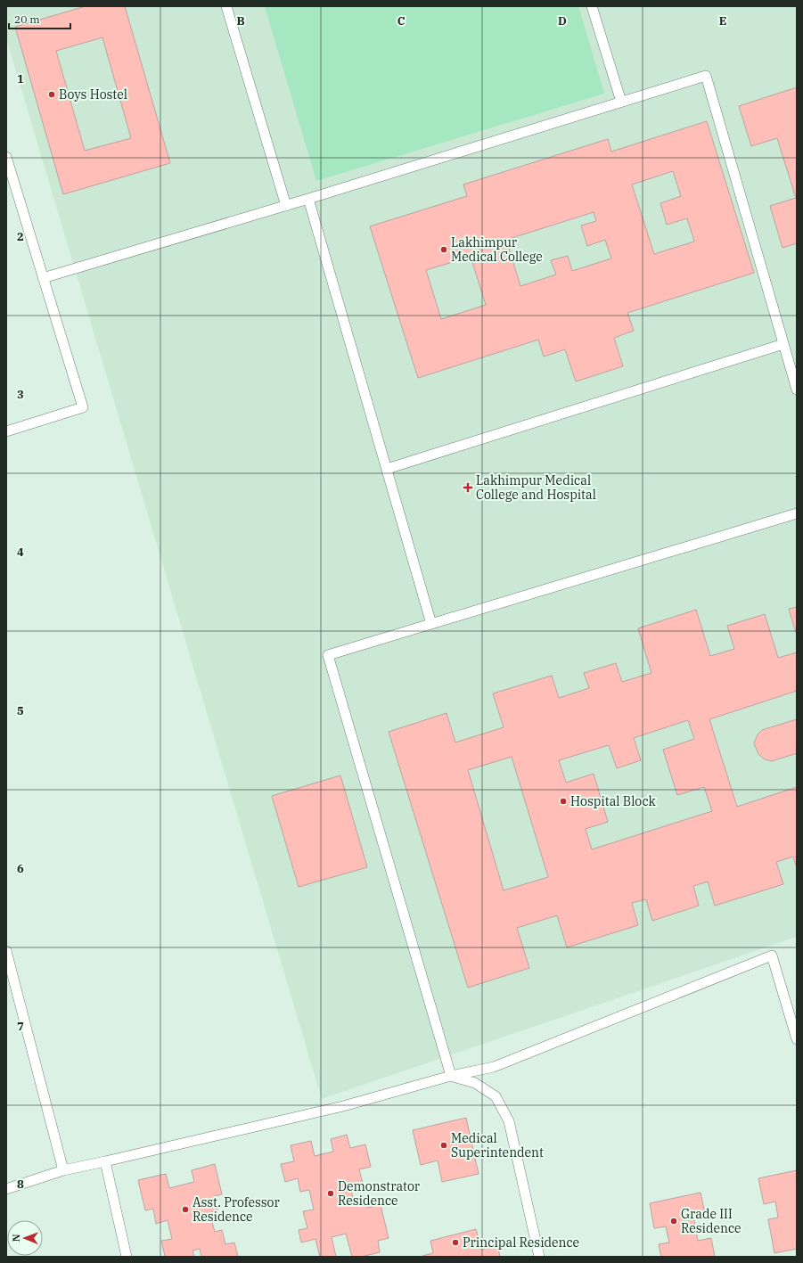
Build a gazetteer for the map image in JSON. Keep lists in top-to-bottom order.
{
  "places": {
    "other": [
      "Boys Hostel",
      "Lakhimpur Medical College",
      "Hospital Block",
      "Medical Superintendent",
      "Demonstrator Residence",
      "Asst. Professor Residence",
      "Grade III Residence",
      "Principal Residence"
    ],
    "health": ["Lakhimpur Medical College and Hospital"]
  },
  "scale_bar": "20 m",
  "north": "left",
  "grid": {
    "columns": [
      "B",
      "C",
      "D",
      "E"
    ],
    "rows": [
      "1",
      "2",
      "3",
      "4",
      "5",
      "6",
      "7",
      "8"
    ]
  }
}
